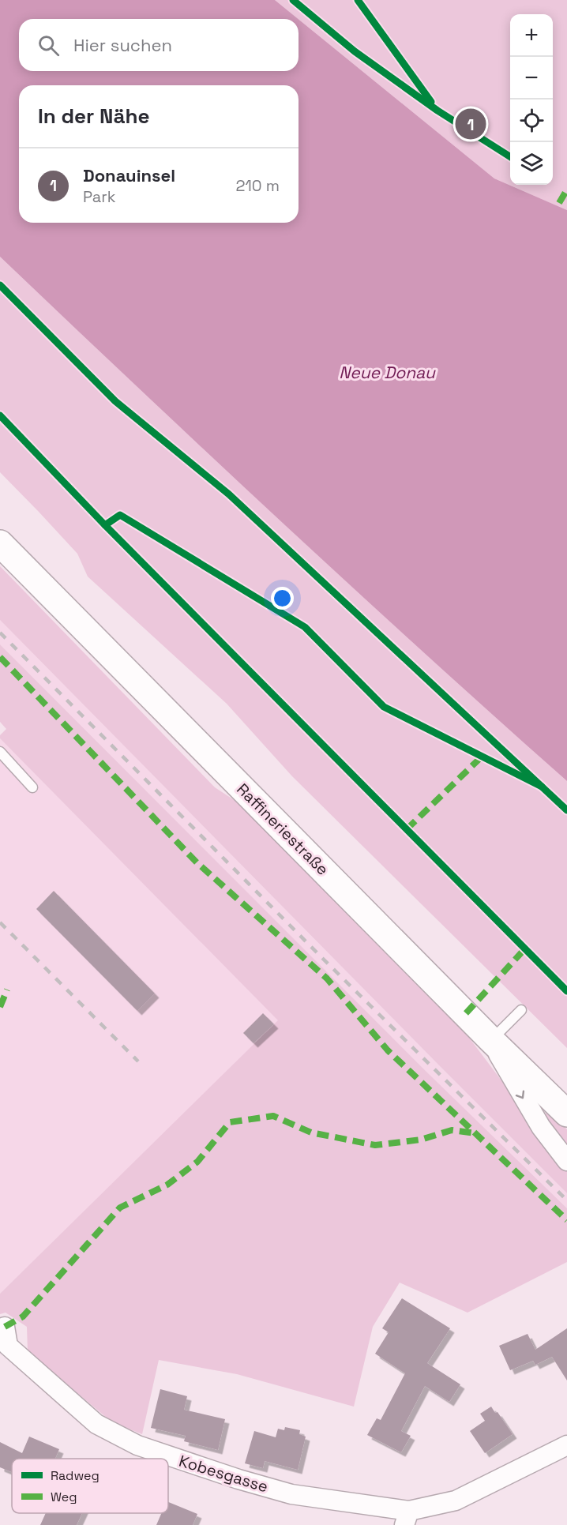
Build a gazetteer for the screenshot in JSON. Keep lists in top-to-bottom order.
{
  "streets": {
    "main road": ["Raffineriestraße"],
    "street": ["Kobesgasse"]
  },
  "water": ["Neue Donau"],
  "legend": ["Radweg", "Weg"],
  "page": {
    "map_buttons": ["+", "−"],
    "search": "Hier suchen",
    "heading": "In der Nähe",
    "pins": "1",
    "list": [
      {
        "mark": "1",
        "name": "Donauinsel",
        "note": "Park",
        "value": "210 m"
      }
    ]
  }
}
